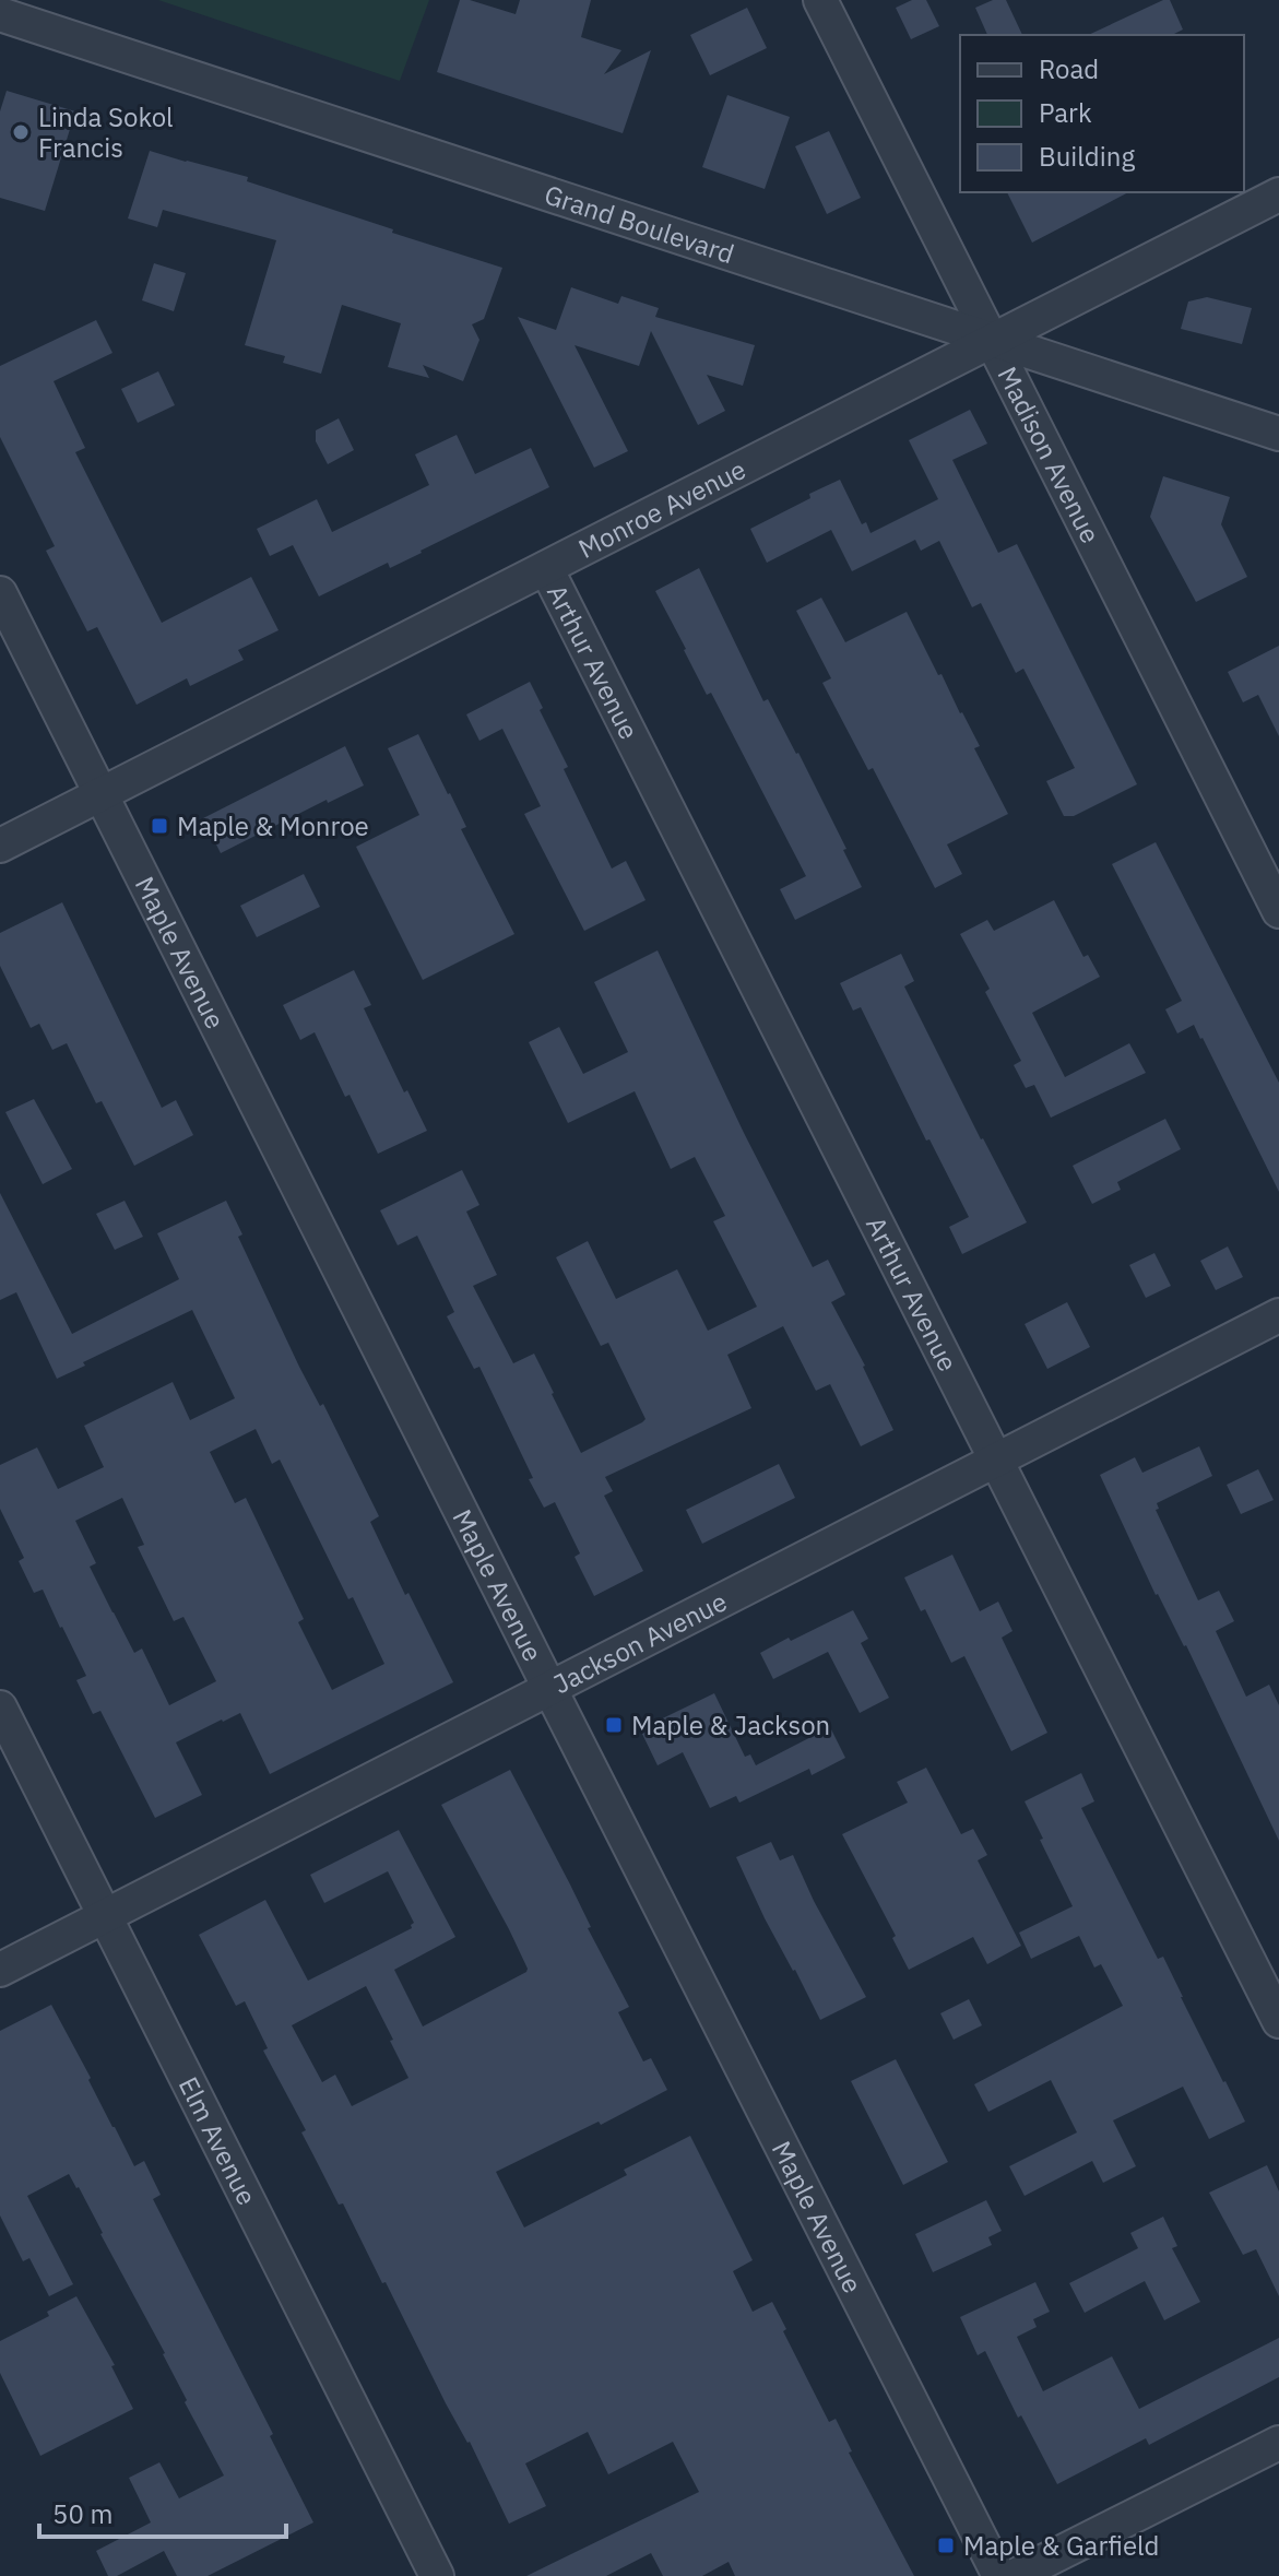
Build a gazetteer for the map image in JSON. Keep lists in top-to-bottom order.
{
  "streets": {
    "street": [
      "Grand Boulevard",
      "Madison Avenue",
      "Monroe Avenue",
      "Arthur Avenue",
      "Maple Avenue",
      "Jackson Avenue",
      "Elm Avenue"
    ]
  },
  "crossings": [
    ["Grand Boulevard", "Madison Avenue"],
    ["Grand Boulevard", "Monroe Avenue"],
    ["Madison Avenue", "Monroe Avenue"],
    ["Monroe Avenue", "Arthur Avenue"],
    ["Monroe Avenue", "Maple Avenue"],
    ["Arthur Avenue", "Jackson Avenue"],
    ["Maple Avenue", "Jackson Avenue"],
    ["Jackson Avenue", "Elm Avenue"]
  ],
  "places": {
    "other": ["Linda Sokol Francis"],
    "transit": ["Maple & Monroe", "Maple & Jackson", "Maple & Garfield"]
  },
  "legend": ["Road", "Park", "Building"],
  "scale_bar": "50 m"
}
